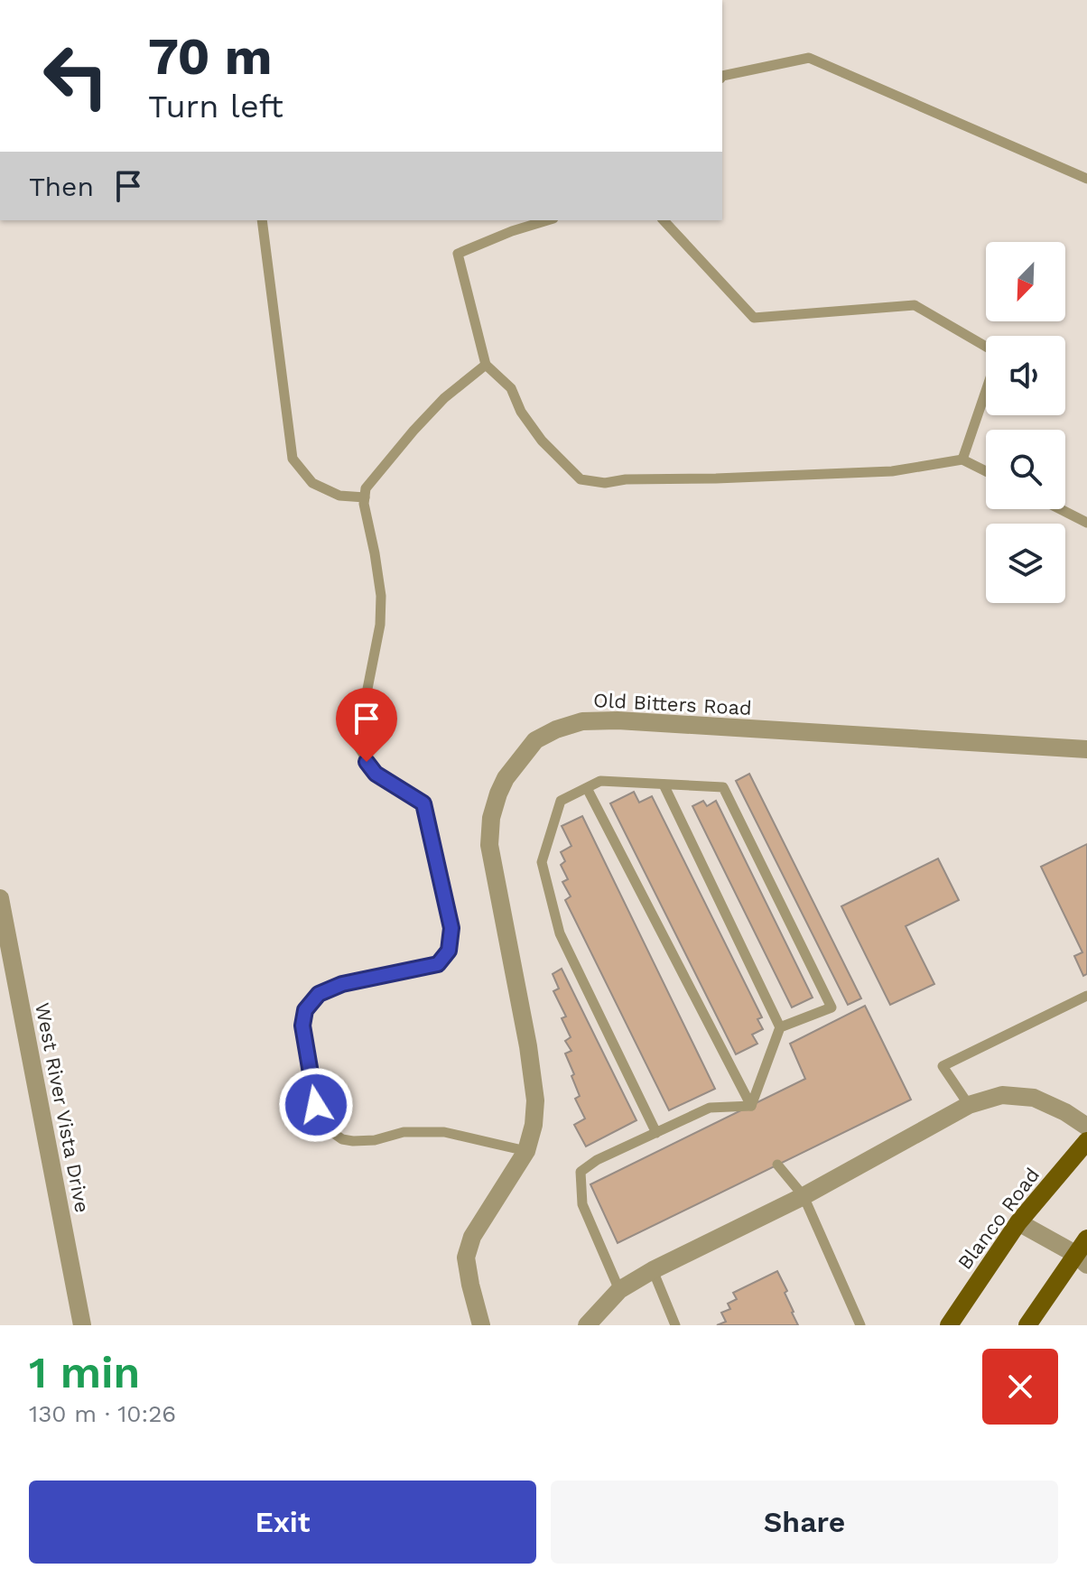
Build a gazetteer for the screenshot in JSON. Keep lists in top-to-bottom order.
{
  "streets": {
    "main road": ["Blanco Road"],
    "street": ["Old Bitters Road", "West River Vista Drive"]
  },
  "north": "bottom left",
  "page": {
    "turn": ["70 m", "Turn left"],
    "then": "Then",
    "heading": ["1 min", "130 m · 10:26"],
    "buttons": ["Exit", "Share"]
  }
}
